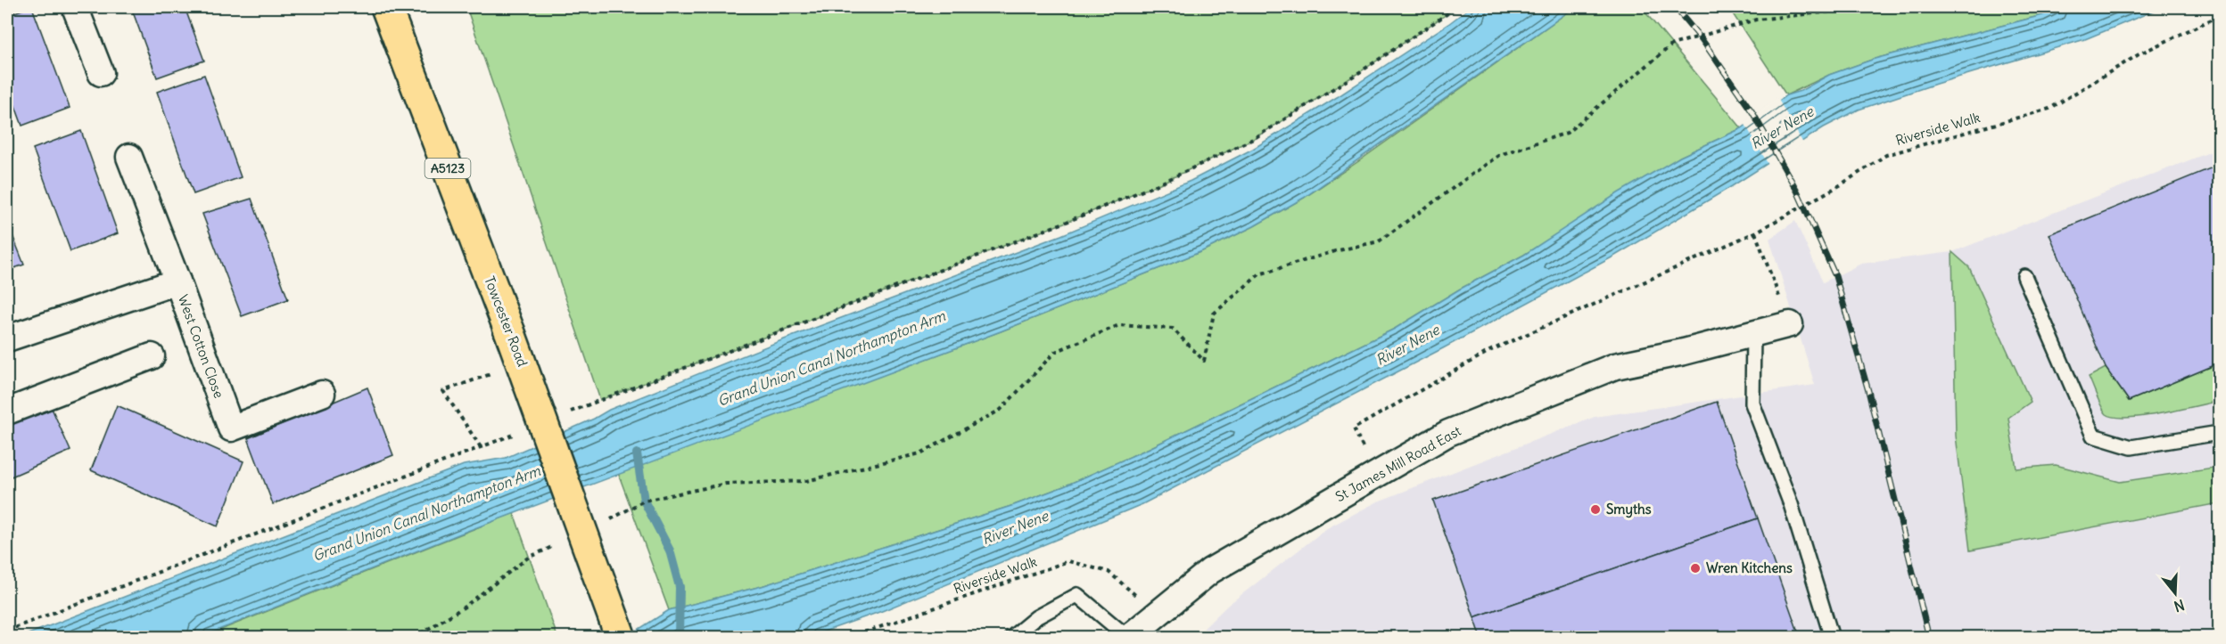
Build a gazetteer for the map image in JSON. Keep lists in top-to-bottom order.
{
  "streets": {
    "main road": ["A5123", "Towcester Road"],
    "street": ["West Cotton Close", "St James Mill Road East"],
    "path": ["Riverside Walk"]
  },
  "water": ["River Nene", "Grand Union Canal Northampton Arm"],
  "places": ["Smyths", "Wren Kitchens"],
  "north": "bottom"
}
